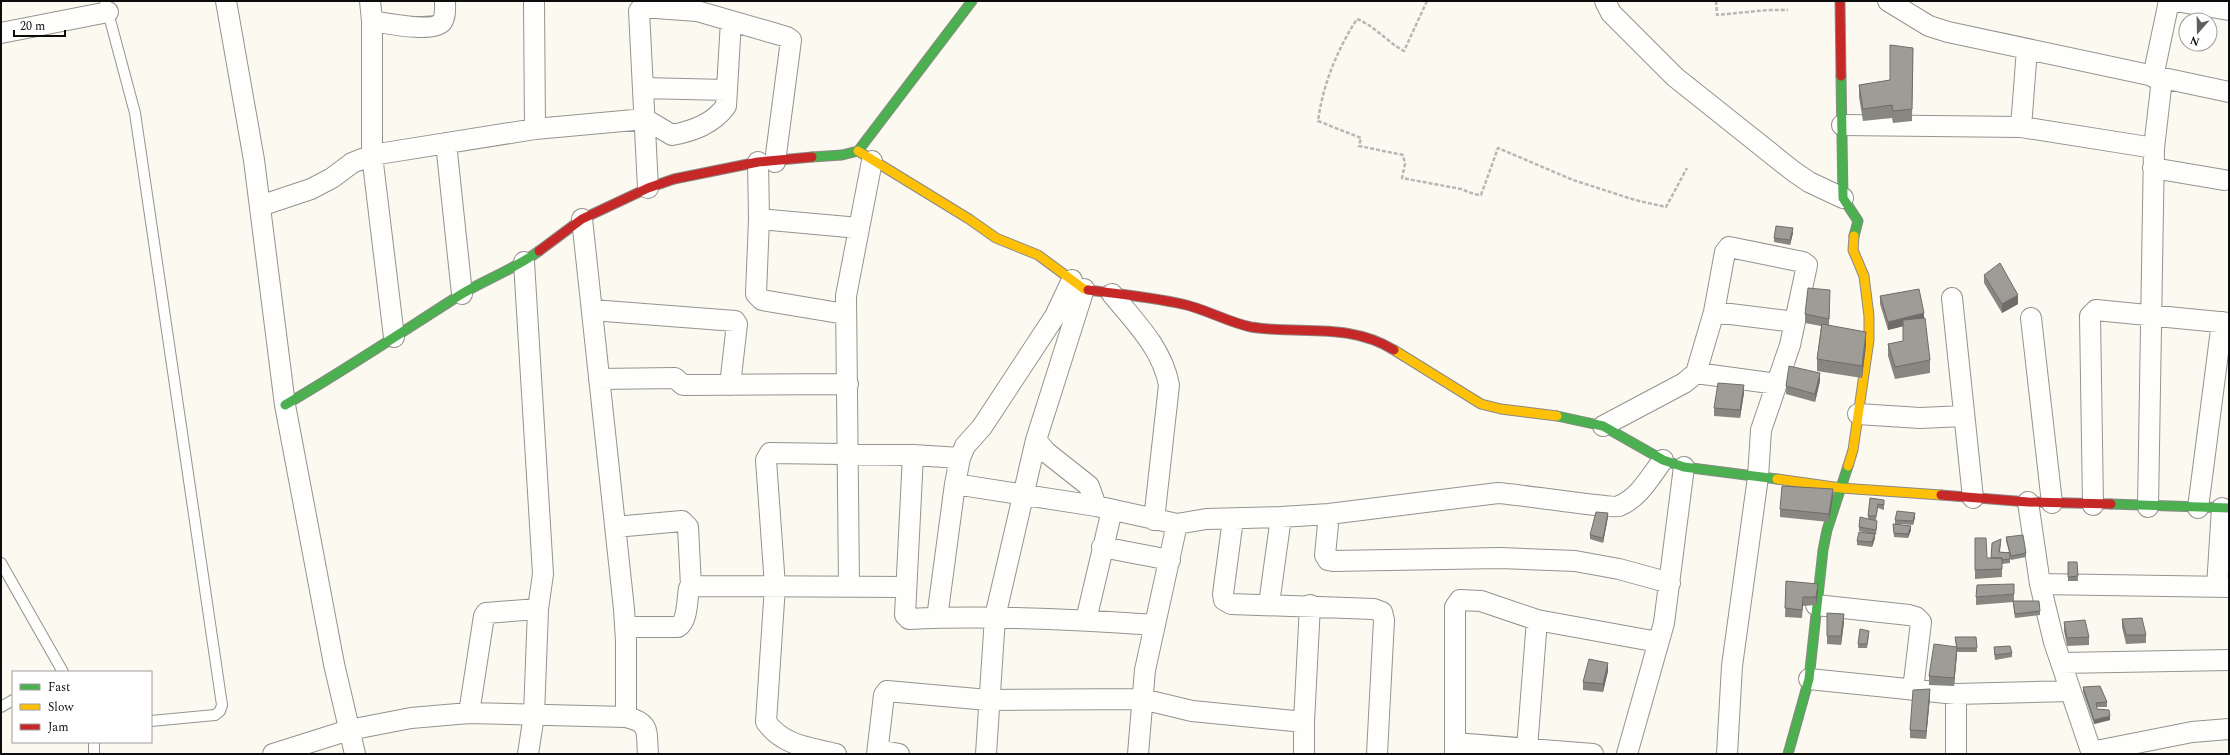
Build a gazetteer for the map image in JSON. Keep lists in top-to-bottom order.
{
  "legend": ["Fast", "Slow", "Jam"],
  "scale_bar": "20 m",
  "north": "bottom"
}
